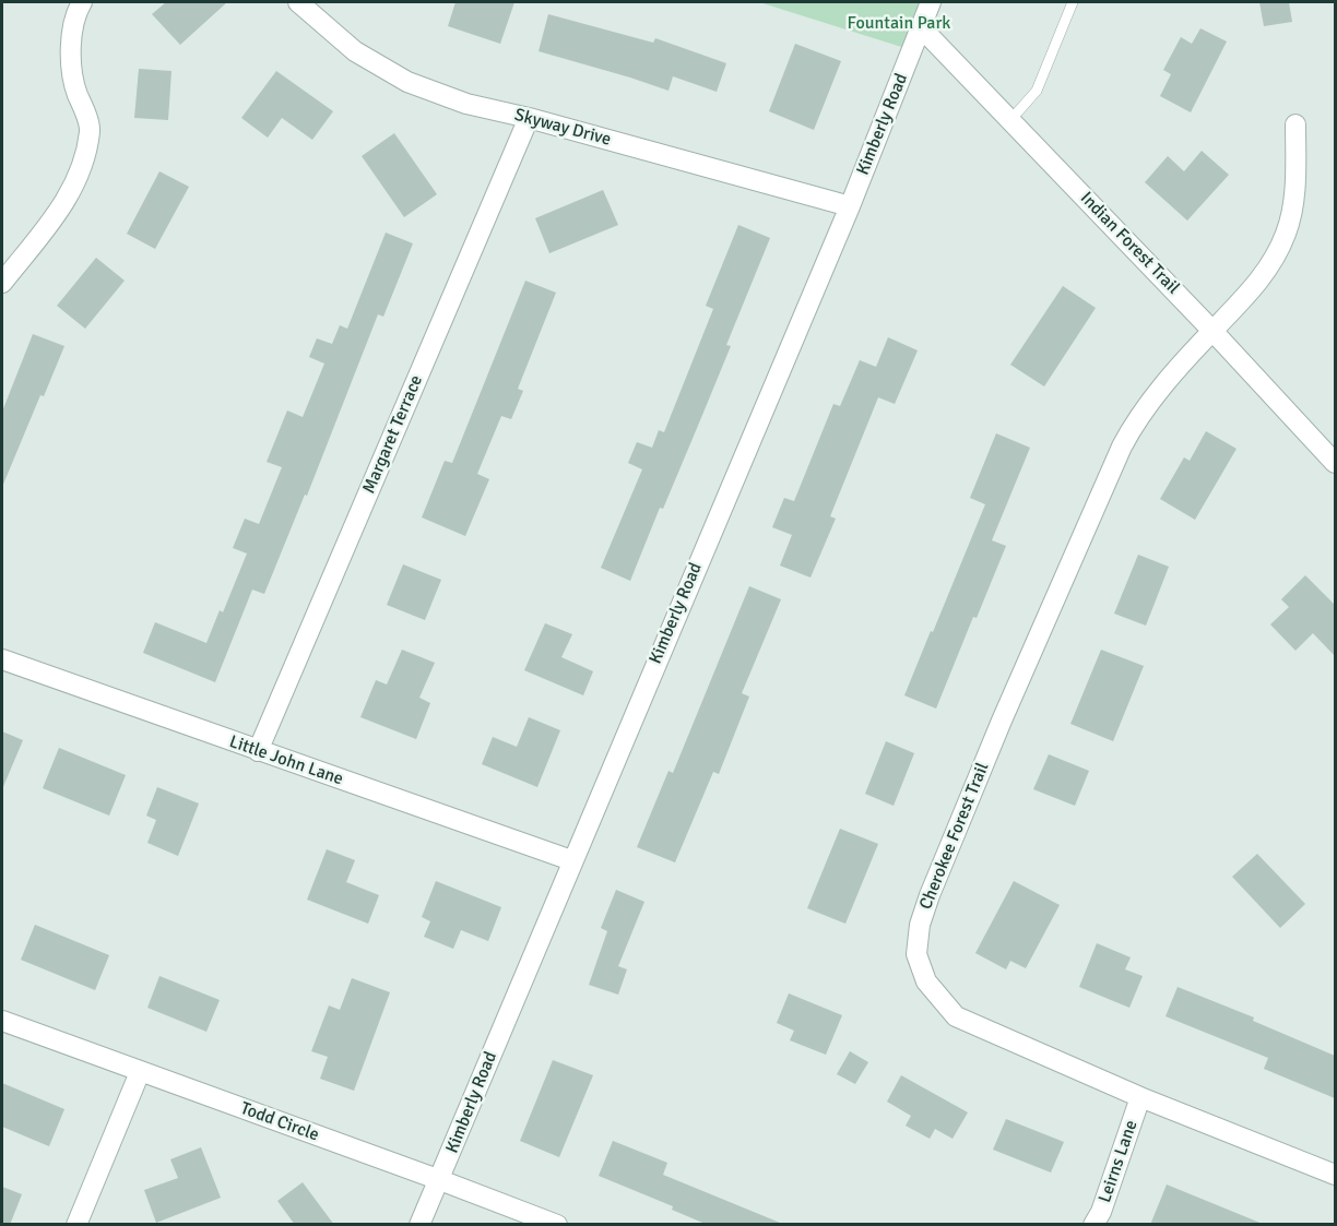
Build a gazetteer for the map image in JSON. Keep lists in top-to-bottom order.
{
  "streets": {
    "street": [
      "Kimberly Road",
      "Skyway Drive",
      "Indian Forest Trail",
      "Margaret Terrace",
      "Little John Lane",
      "Cherokee Forest Trail",
      "Todd Circle",
      "Leirns Lane"
    ]
  },
  "crossings": [
    ["Kimberly Road", "Skyway Drive"],
    ["Kimberly Road", "Indian Forest Trail"],
    ["Kimberly Road", "Little John Lane"],
    ["Kimberly Road", "Todd Circle"],
    ["Skyway Drive", "Margaret Terrace"],
    ["Indian Forest Trail", "Cherokee Forest Trail"],
    ["Margaret Terrace", "Little John Lane"],
    ["Cherokee Forest Trail", "Leirns Lane"]
  ],
  "parks": ["Fountain Park"]
}
